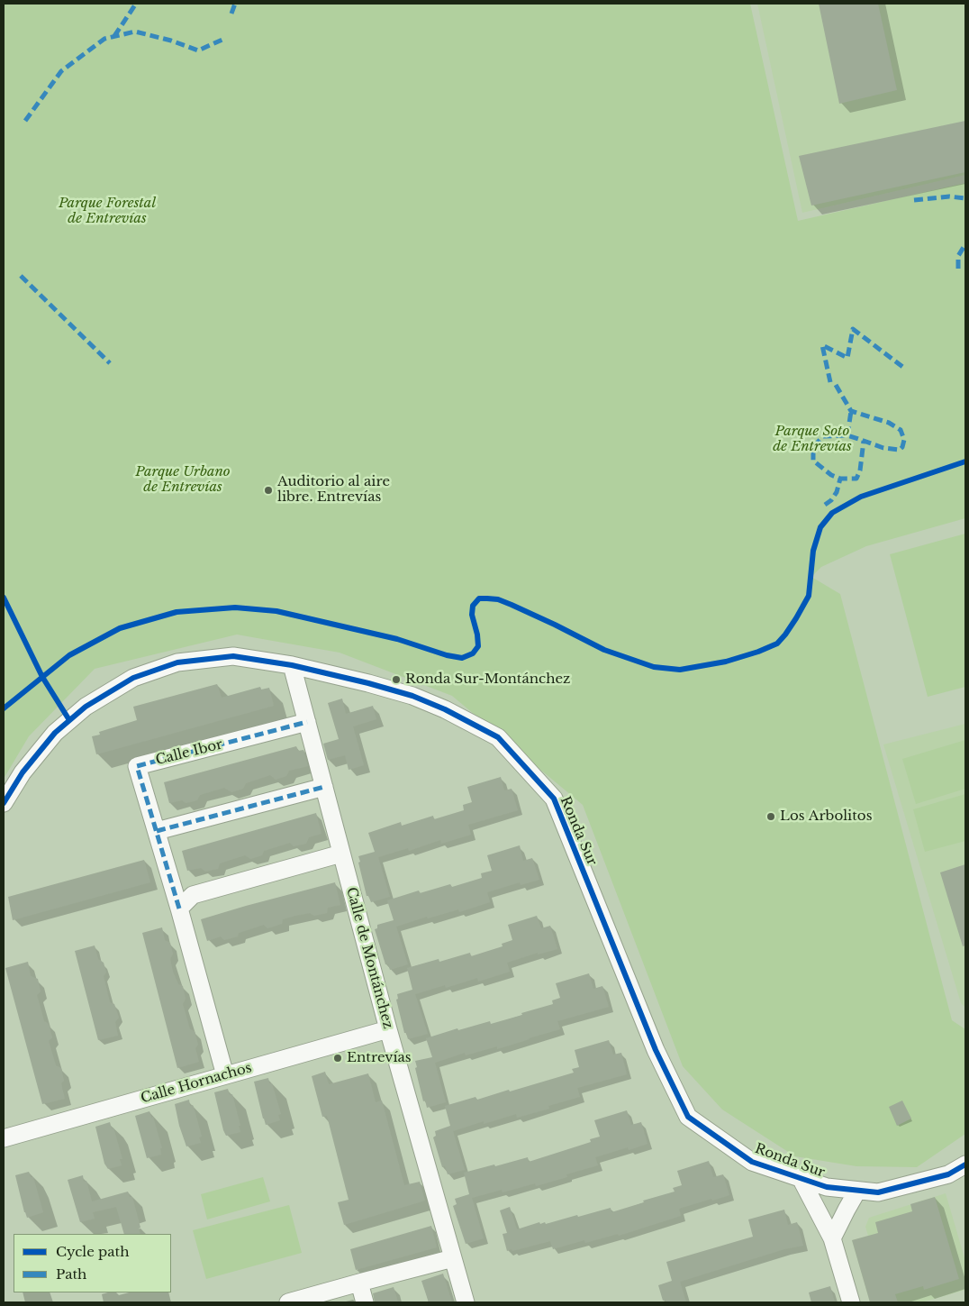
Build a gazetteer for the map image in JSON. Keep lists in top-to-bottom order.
{
  "streets": {
    "street": [
      "Calle Ibor",
      "Ronda Sur",
      "Calle de Montánchez",
      "Calle Hornachos"
    ]
  },
  "crossings": [
    ["Calle Ibor", "Calle de Montánchez"],
    ["Calle Ibor", "Calle Hornachos"],
    ["Ronda Sur", "Calle de Montánchez"],
    ["Calle de Montánchez", "Calle Hornachos"]
  ],
  "parks": ["Parque Forestal de Entrevías", "Parque Soto de Entrevías", "Parque Urbano de Entrevías"],
  "places": [
    "Auditorio al aire libre. Entrevías",
    "Ronda Sur-Montánchez",
    "Los Arbolitos",
    "Entrevías"
  ],
  "legend": ["Cycle path", "Path"]
}
